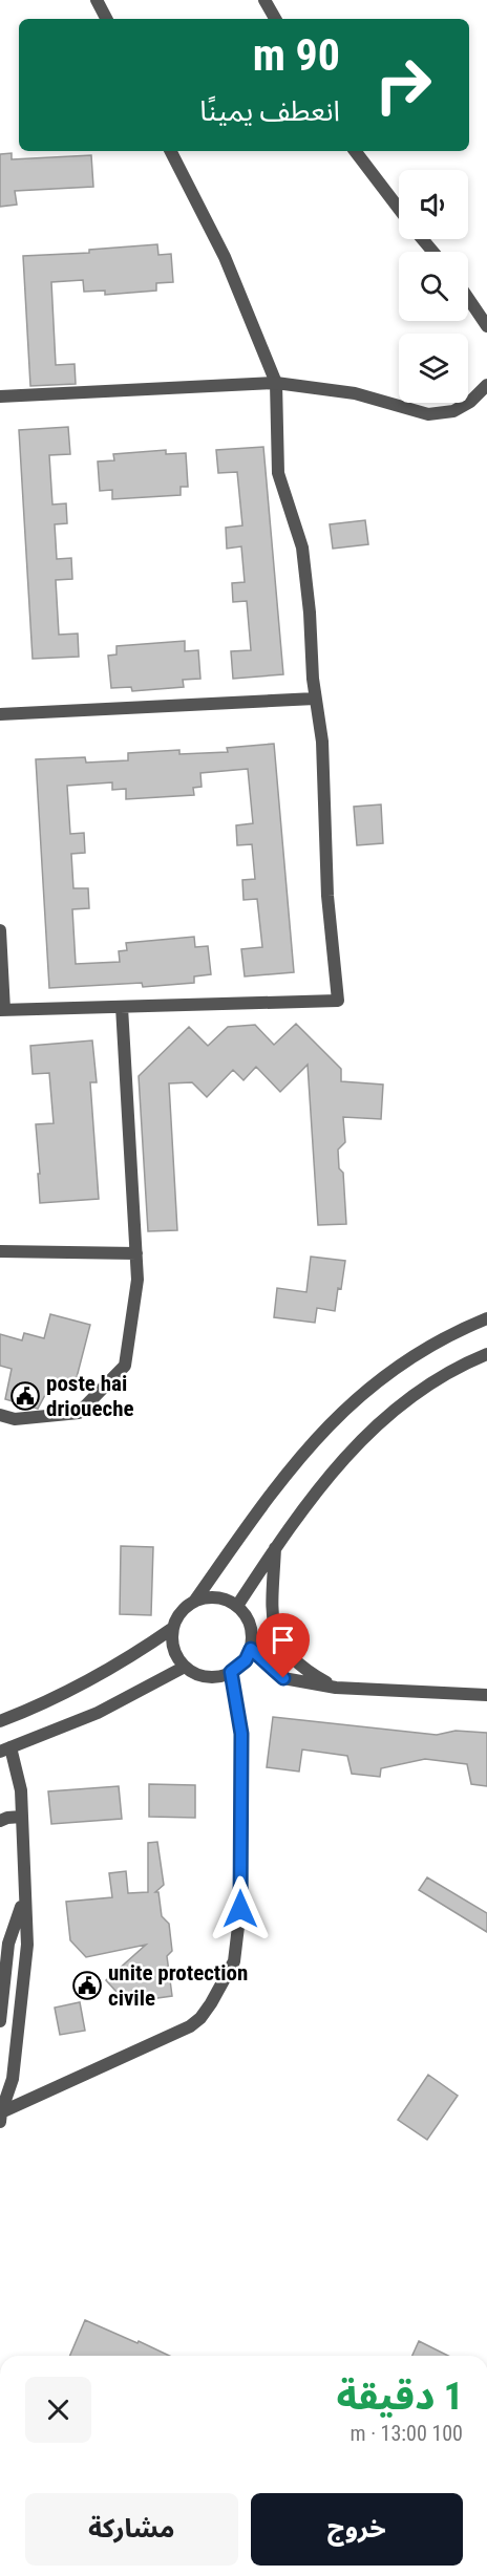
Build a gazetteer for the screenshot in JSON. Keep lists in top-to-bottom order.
{
  "places": {
    "public building": ["poste hai drioueche", "unite protection civile"]
  },
  "page": {
    "turn": ["90 m", "انعطف يمينًا"],
    "heading": ["1 دقيقة", "100 m · 13:00"],
    "buttons": ["خروج", "مشاركة"]
  }
}
